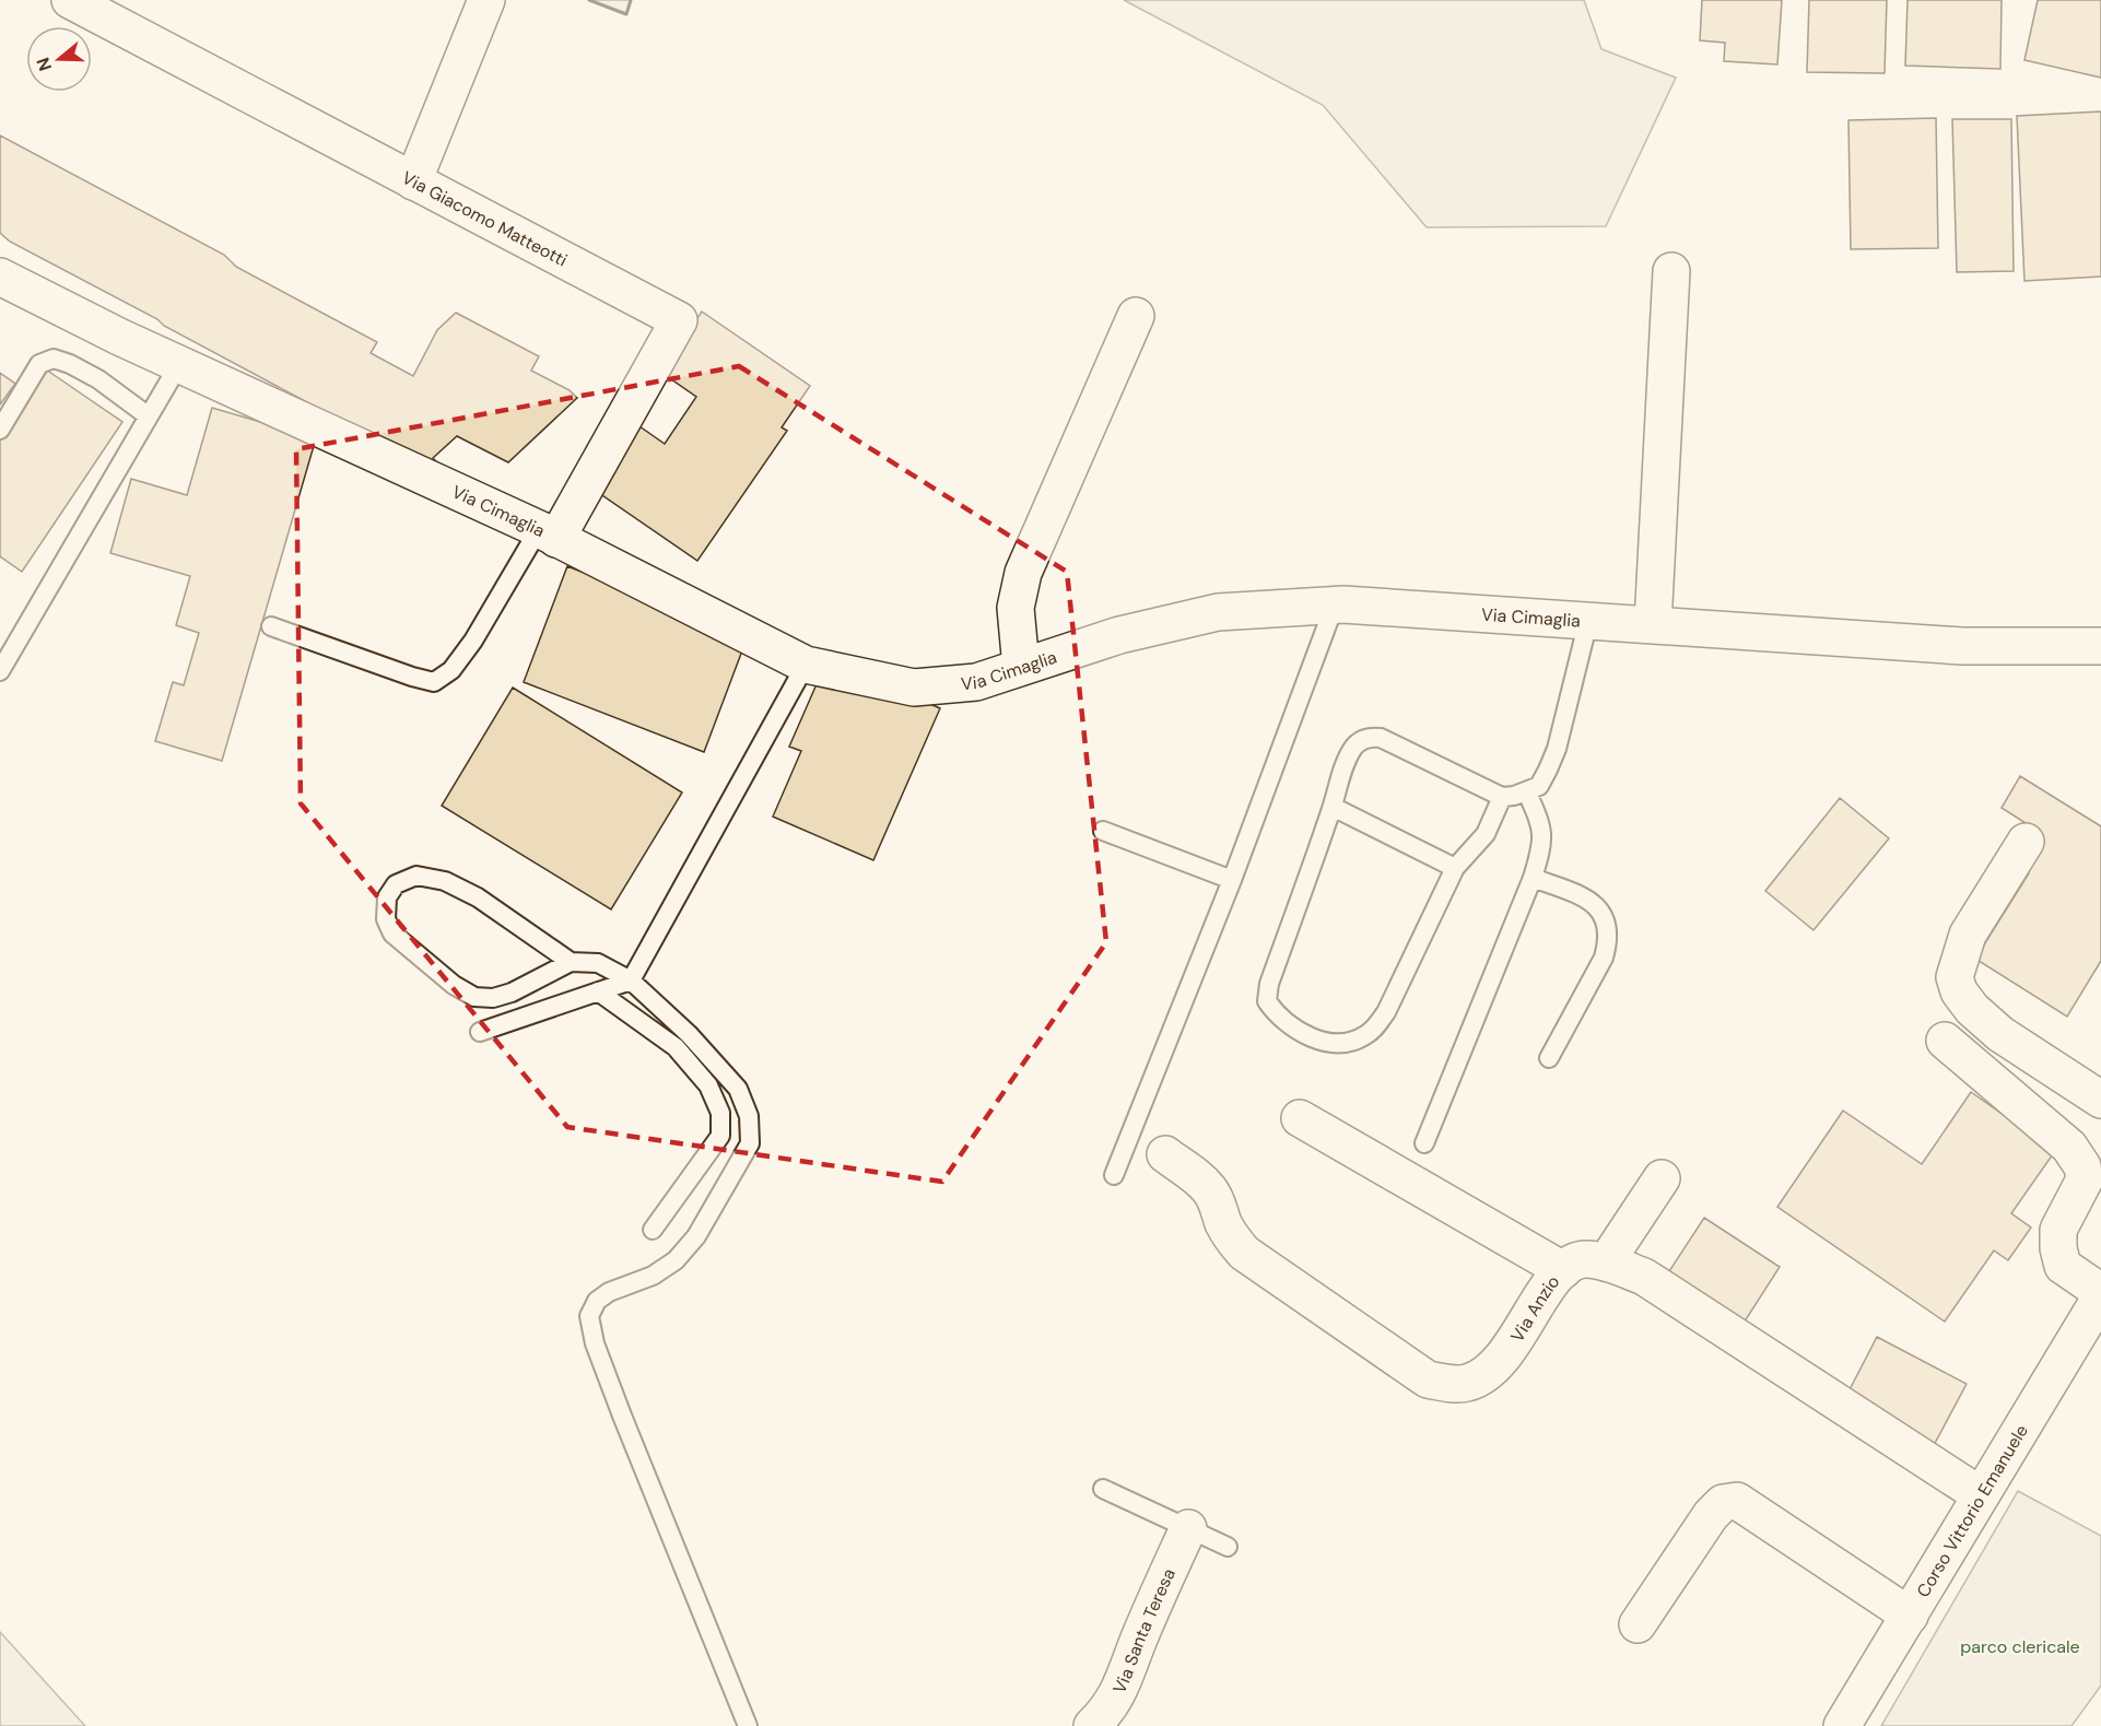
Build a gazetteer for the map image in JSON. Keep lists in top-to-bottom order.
{
  "streets": {
    "street": [
      "Via Giacomo Matteotti",
      "Via Cimaglia",
      "Via Anzio",
      "Corso Vittorio Emanuele",
      "Via Santa Teresa"
    ]
  },
  "crossings": [
    ["Via Giacomo Matteotti", "Via Cimaglia"],
    ["Via Anzio", "Corso Vittorio Emanuele"]
  ],
  "parks": ["parco clericale"],
  "north": "left"
}
